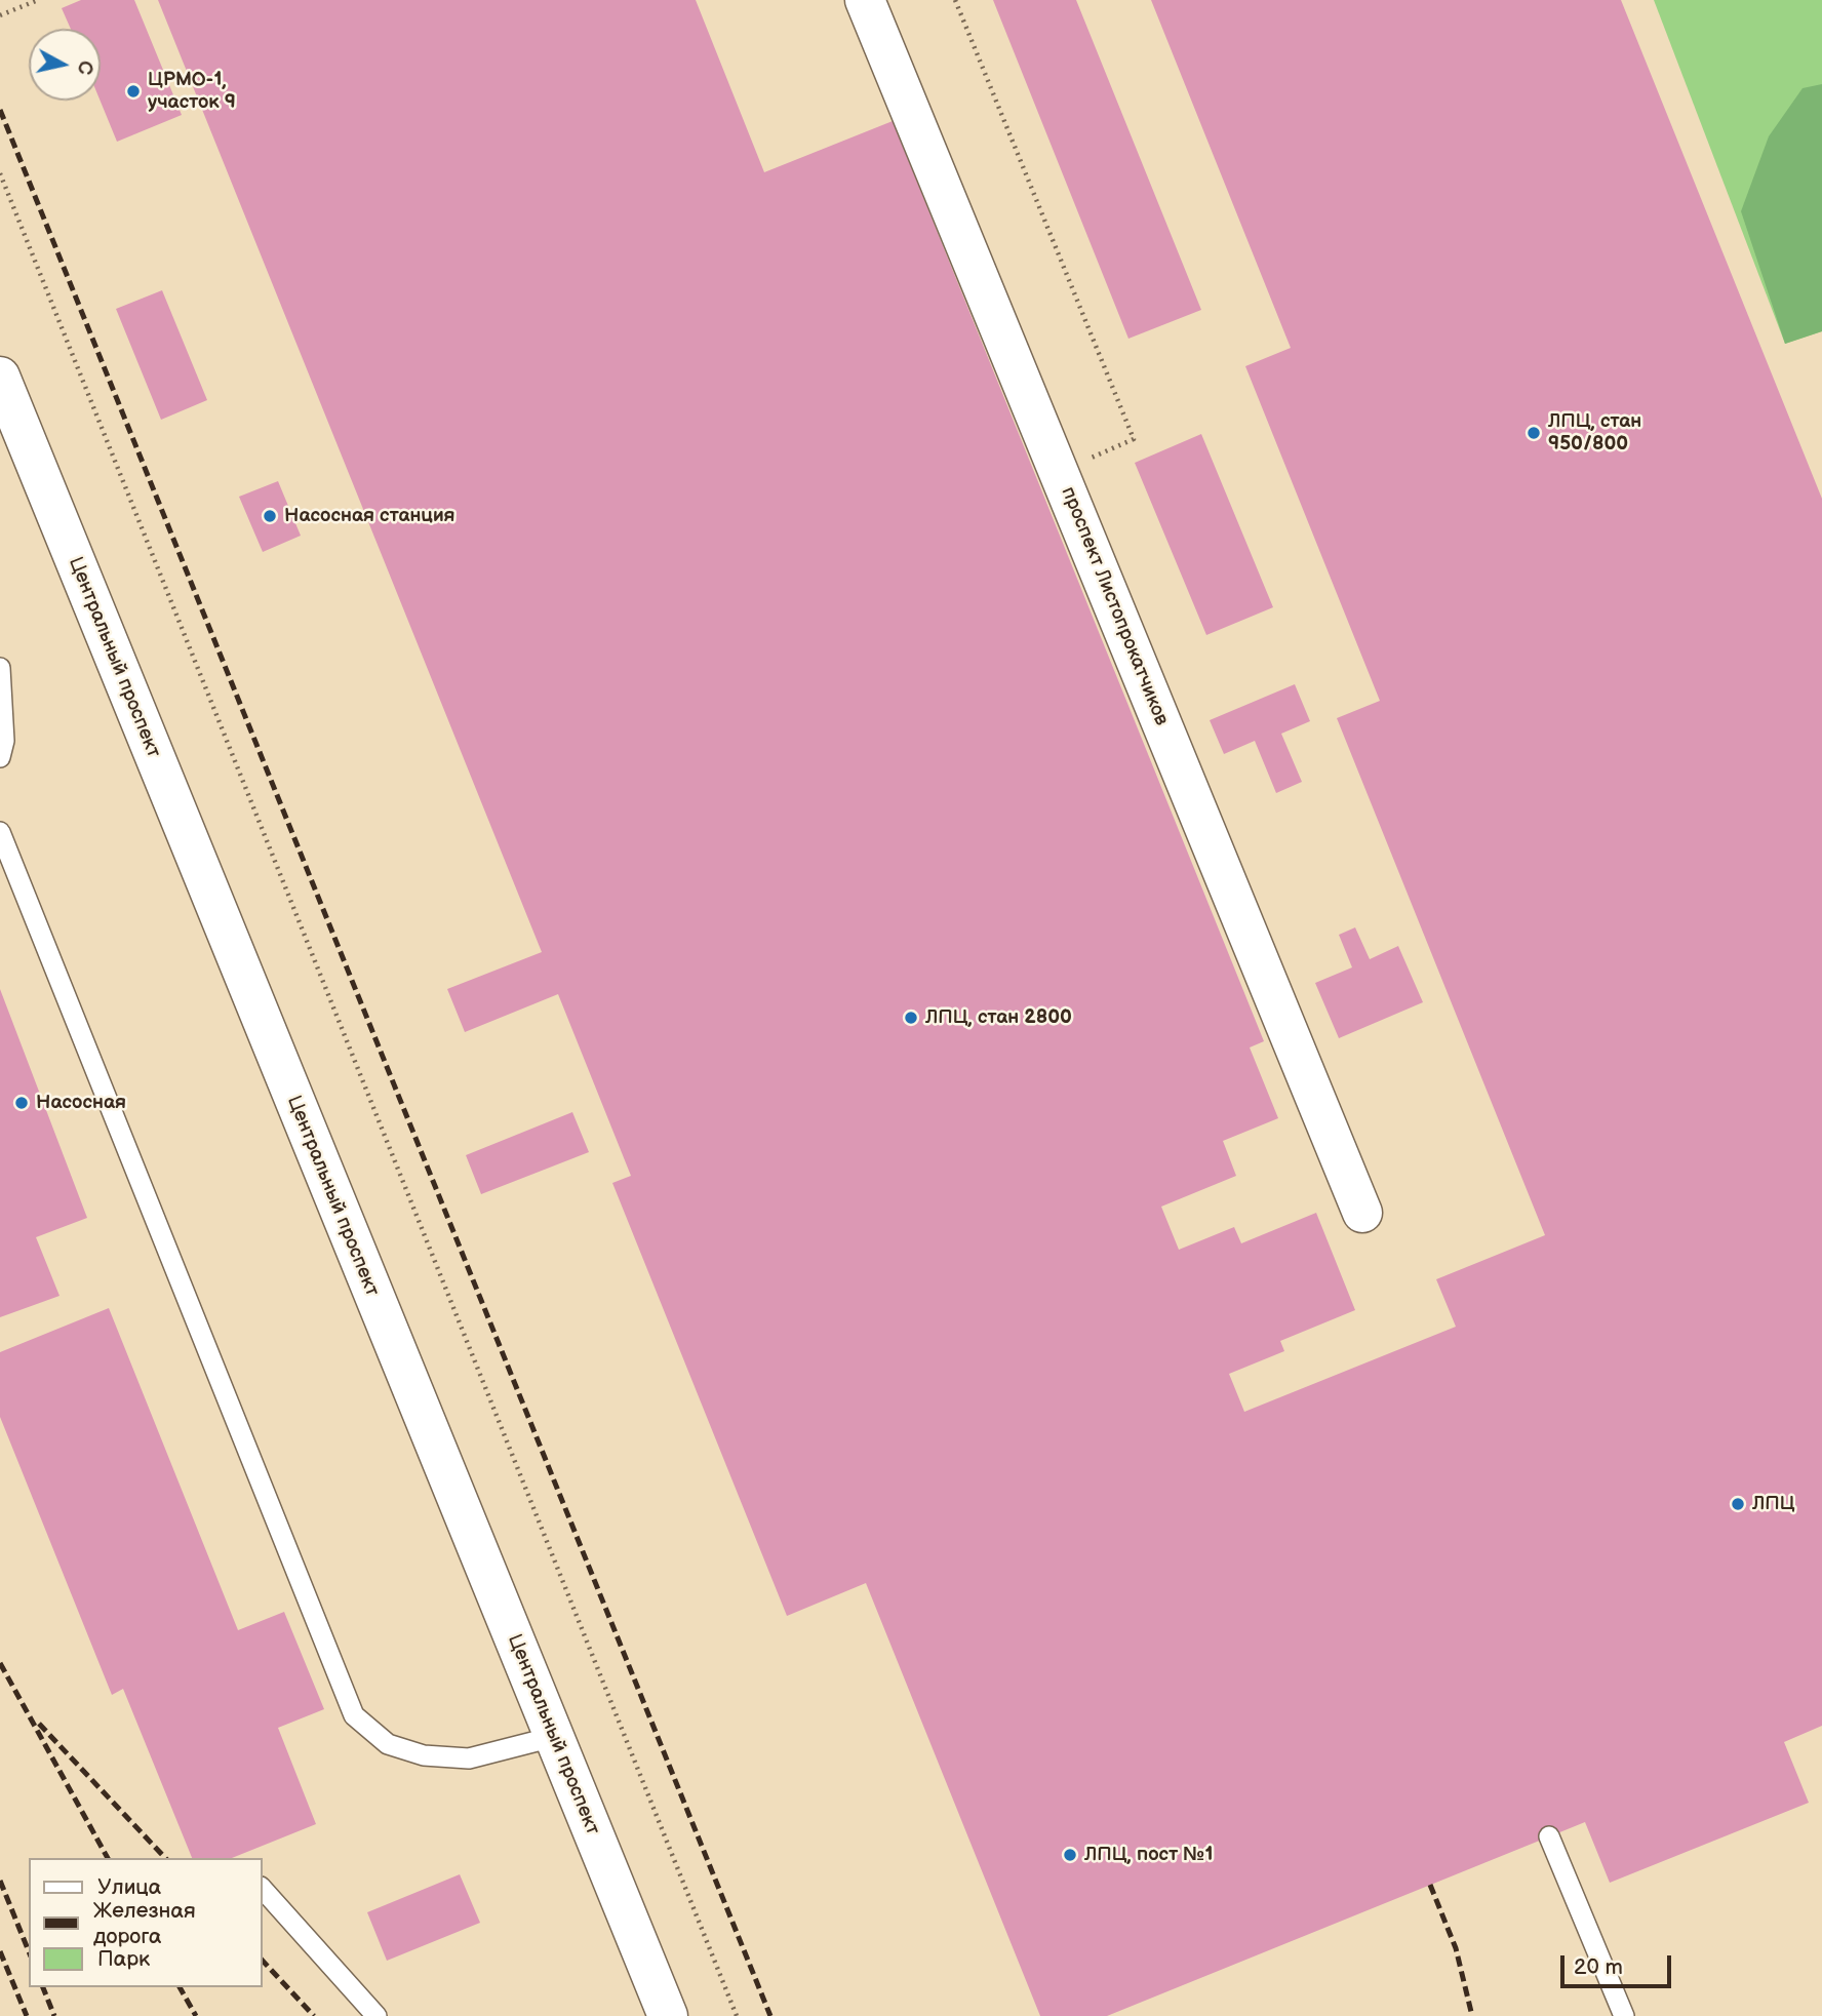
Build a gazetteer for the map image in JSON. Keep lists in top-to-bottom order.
{
  "streets": {
    "street": ["проспект Листопрокатчиков", "Центральный проспект"]
  },
  "places": [
    "ЦРМО-1, участок 9",
    "ЛПЦ, стан 950/800",
    "Насосная станция",
    "ЛПЦ, стан 2800",
    "Насосная",
    "ЛПЦ",
    "ЛПЦ, пост №1"
  ],
  "legend": ["Улица", "Железная дорога", "Парк"],
  "scale_bar": "20 m",
  "north": "right"
}
